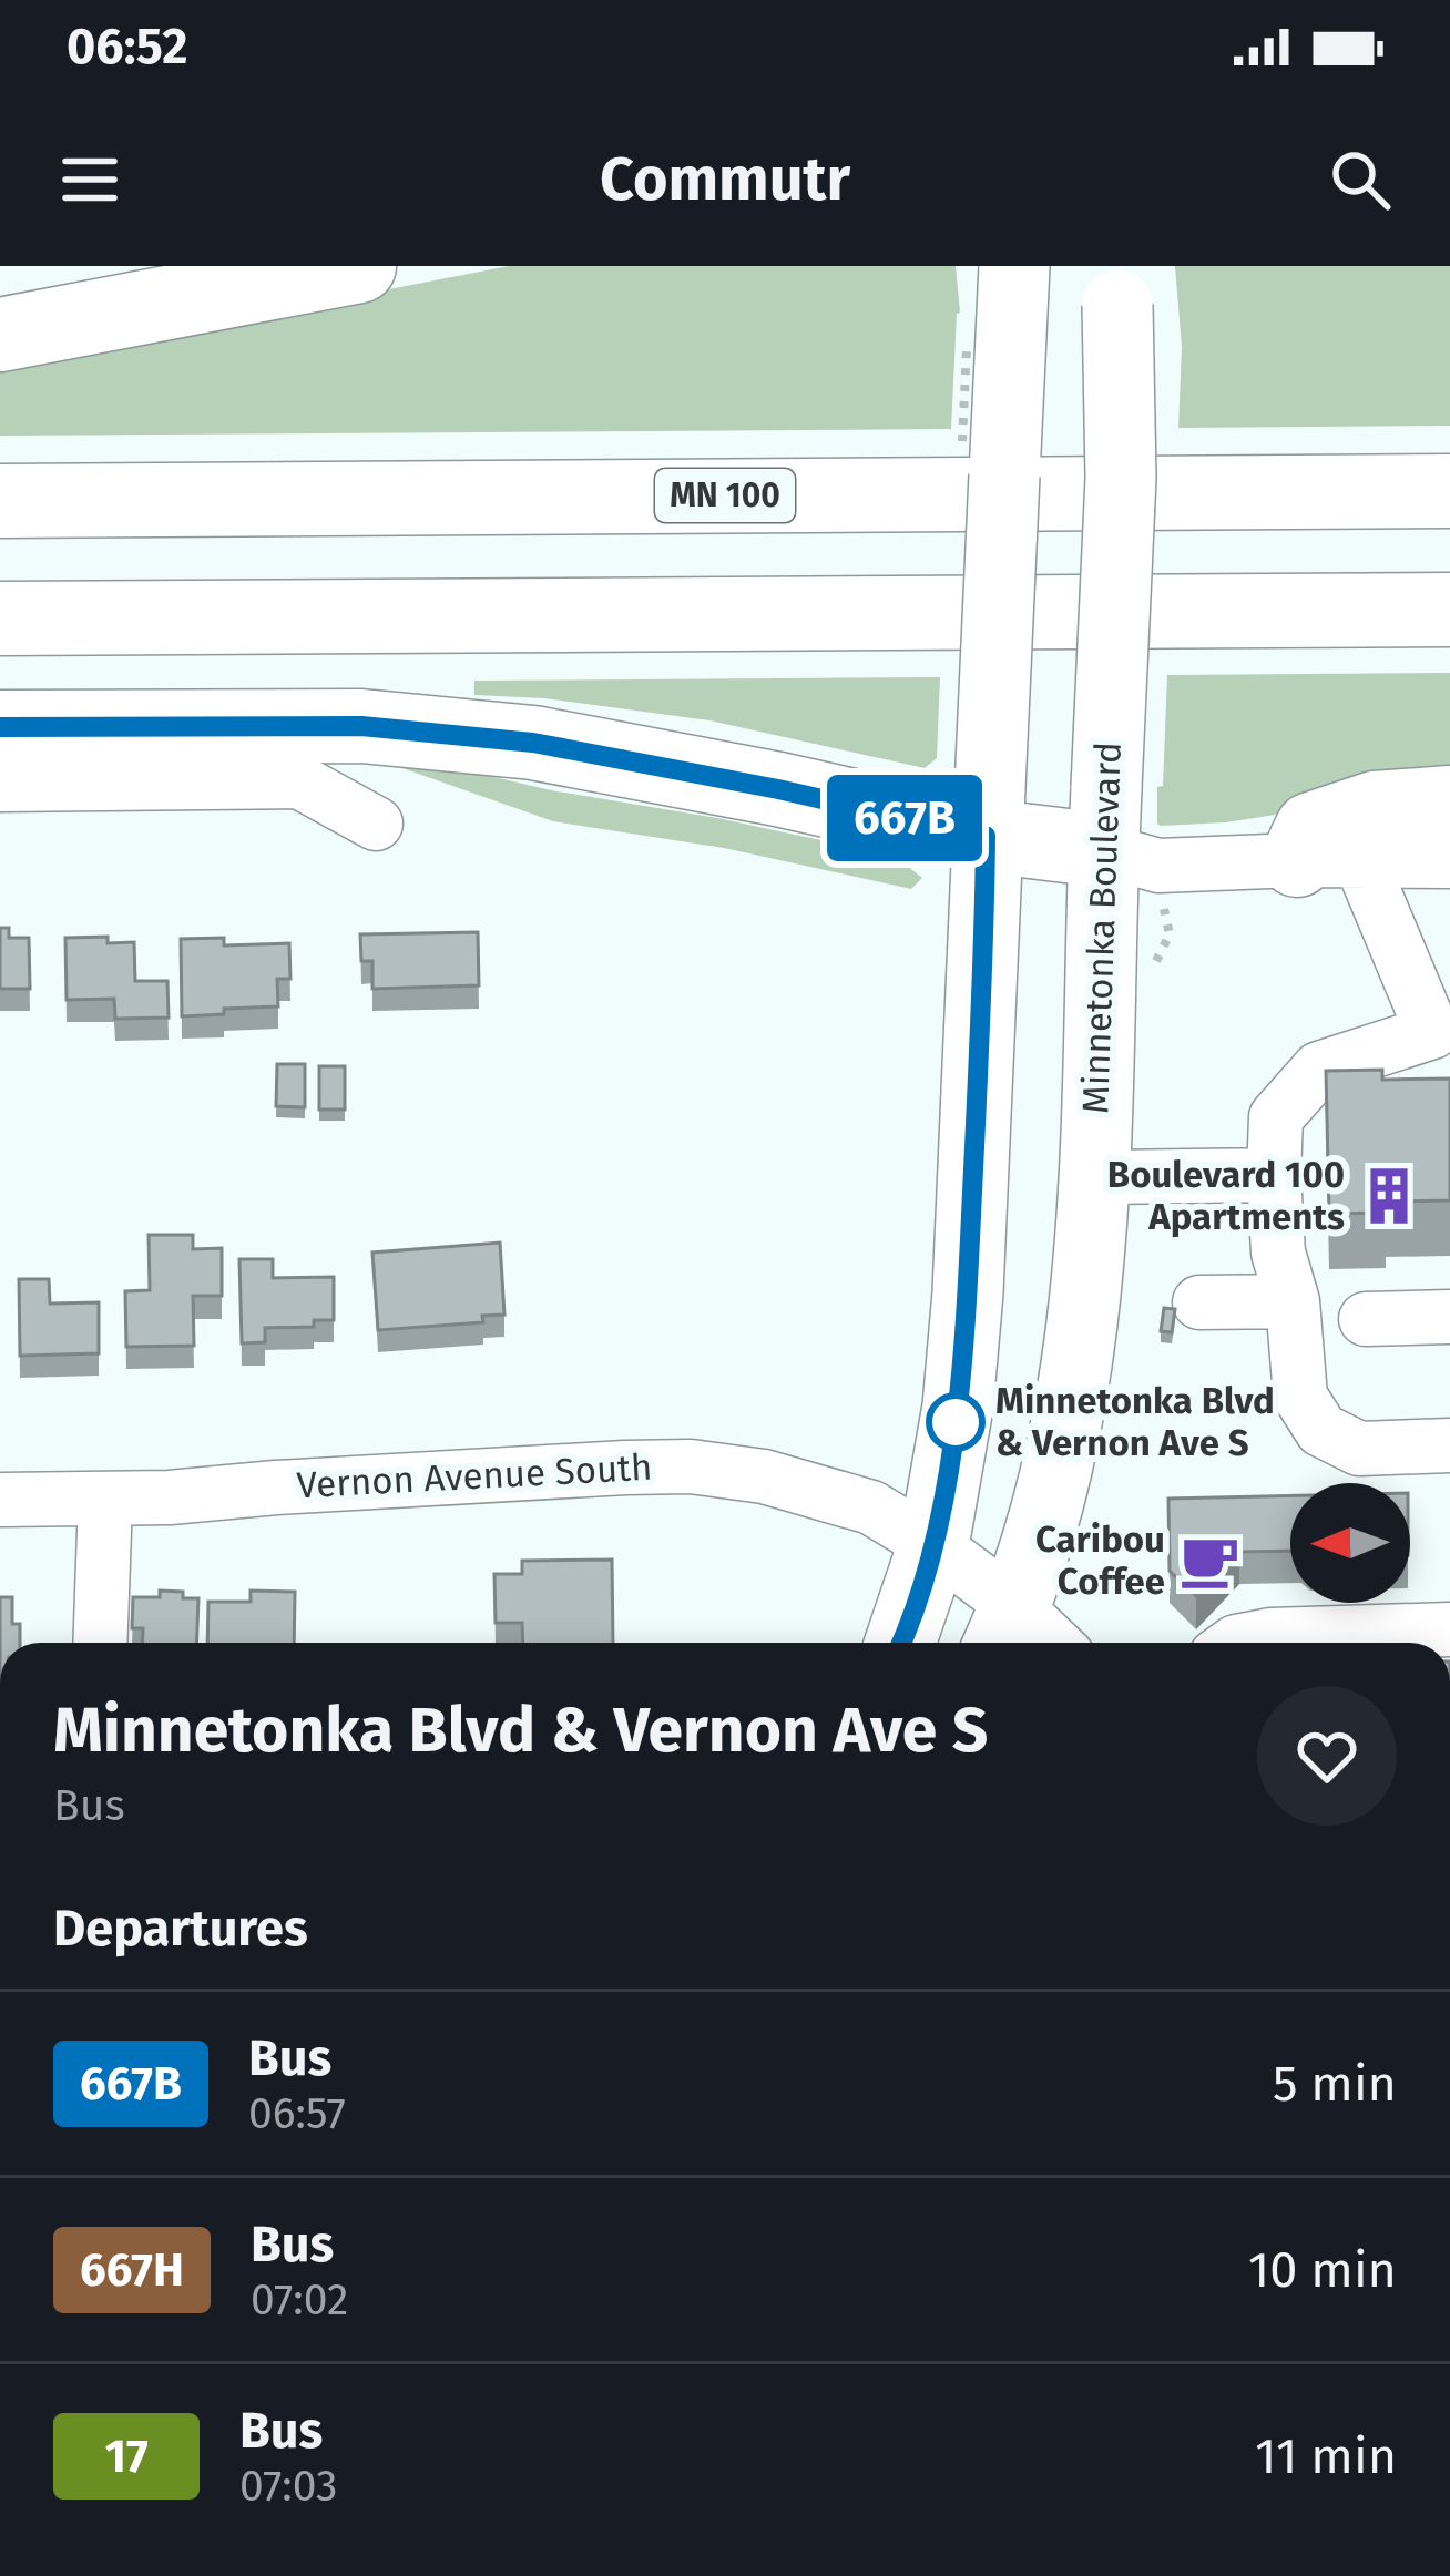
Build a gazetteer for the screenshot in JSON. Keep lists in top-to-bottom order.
{
  "streets": {
    "highway": ["MN 100"],
    "main road": ["Minnetonka Boulevard"],
    "street": ["Vernon Avenue South"]
  },
  "crossings": [
    ["Minnetonka Boulevard", "Vernon Avenue South"]
  ],
  "places": {
    "building": ["Boulevard 100 Apartments"],
    "other": ["Minnetonka Blvd & Vernon Ave S"],
    "cafe": ["Caribou Coffee"]
  },
  "lines": ["bus line 667B"],
  "north": "left",
  "page": {
    "status": "06:52",
    "header": "Commutr",
    "on_map": "667B",
    "heading": [
      ["Minnetonka Blvd & Vernon Ave S", "Bus"],
      "Departures"
    ],
    "list": [
      {
        "mark": "667B",
        "name": "Bus",
        "note": "06:57",
        "value": "5 min"
      },
      {
        "mark": "667H",
        "name": "Bus",
        "note": "07:02",
        "value": "10 min"
      },
      {
        "mark": "17",
        "name": "Bus",
        "note": "07:03",
        "value": "11 min"
      }
    ]
  }
}
